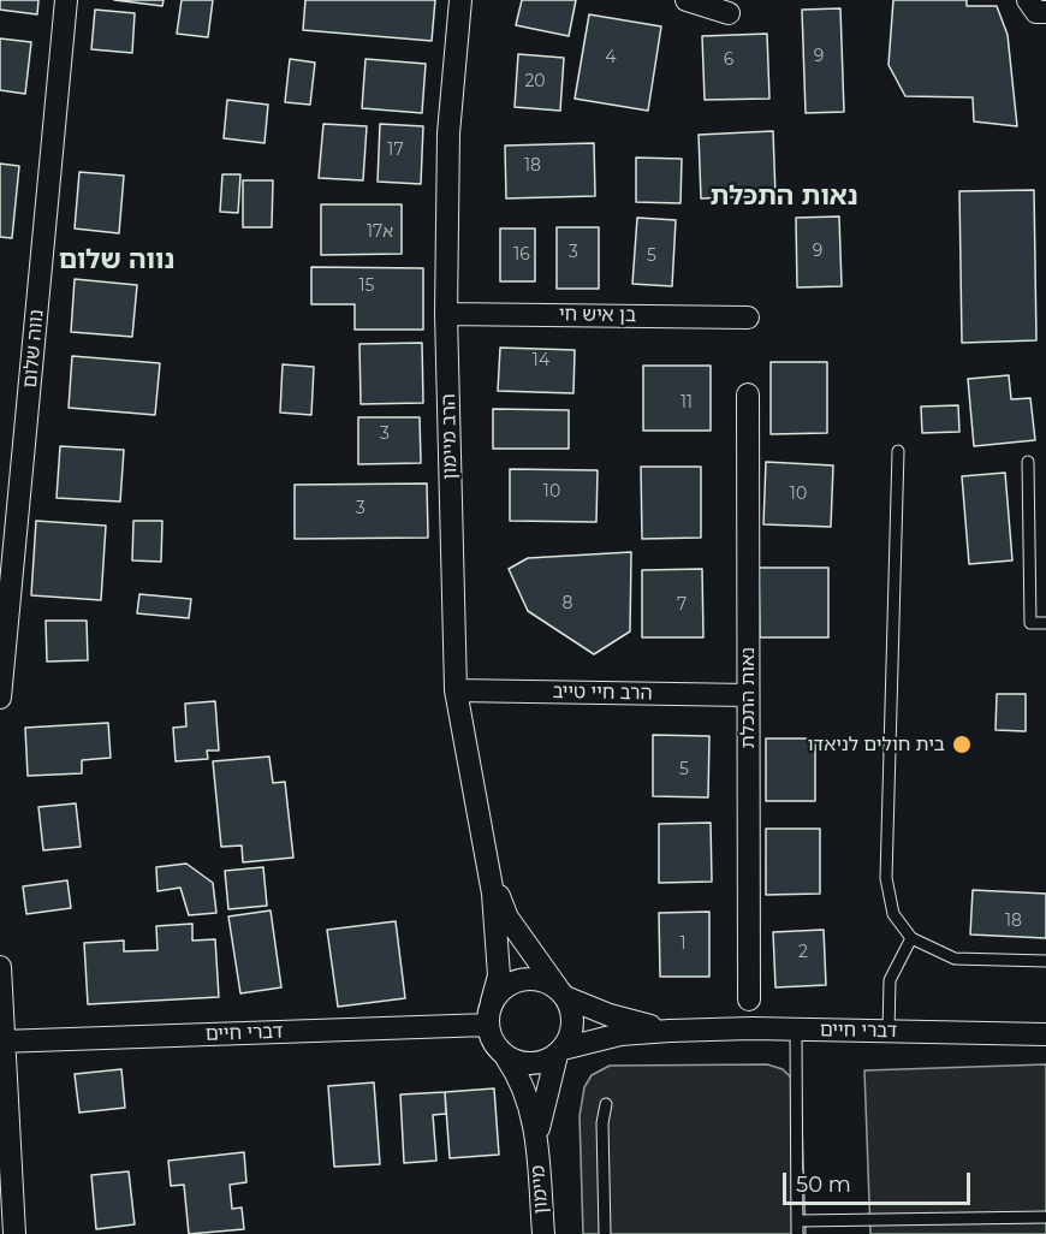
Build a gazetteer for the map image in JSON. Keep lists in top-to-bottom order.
{
  "streets": {
    "street": [
      "בן איש חי",
      "נווה שלום",
      "הרב מיימון",
      "הרב חיי טייב",
      "נאות התכלת",
      "דברי חיים",
      "מיימון"
    ]
  },
  "crossings": [
    ["בן איש חי", "הרב מיימון"],
    ["הרב מיימון", "הרב חיי טייב"],
    ["הרב מיימון", "דברי חיים"],
    ["הרב חיי טייב", "נאות התכלת"]
  ],
  "districts": ["נאות התכלת", "נווה שלום"],
  "places": ["בית חולים לניאדו"],
  "house_numbers": [
    "9",
    "4",
    "6",
    "20",
    "17",
    "18",
    "17א",
    "9",
    "3",
    "16",
    "5",
    "15",
    "14",
    "11",
    "3",
    "10",
    "10",
    "3",
    "8",
    "7",
    "5",
    "18",
    "1",
    "2"
  ],
  "scale_bar": "50 m"
}
